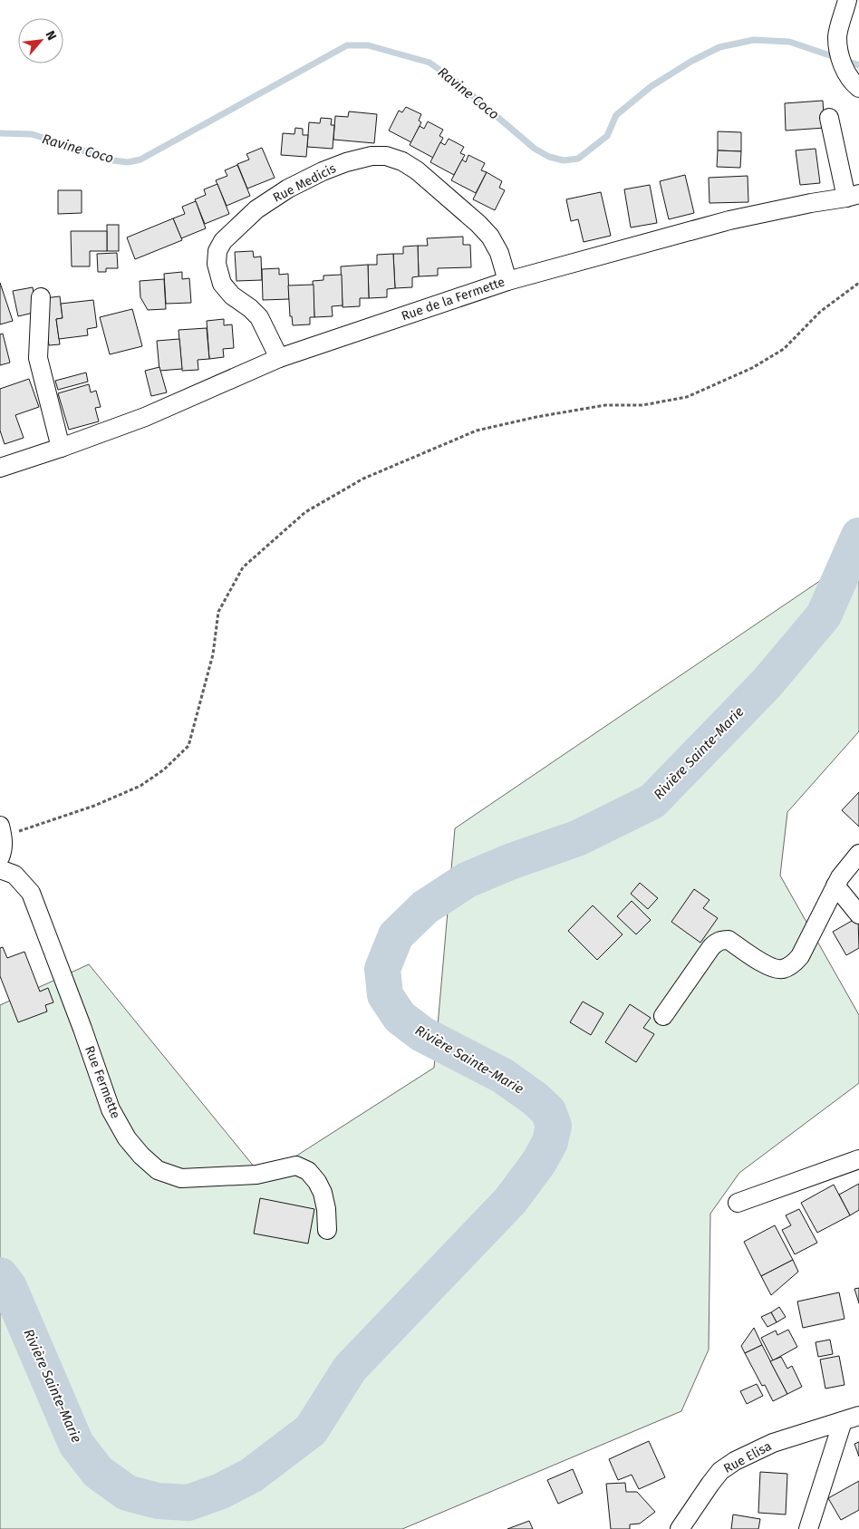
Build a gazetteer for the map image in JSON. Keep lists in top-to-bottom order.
{
  "streets": {
    "street": [
      "Rue Medicis",
      "Rue de la Fermette",
      "Rue Fermette",
      "Rue Elisa"
    ]
  },
  "crossings": [
    ["Rue Medicis", "Rue de la Fermette"]
  ],
  "water": ["Ravine Coco", "Rivière Sainte-Marie"],
  "north": "top right"
}
